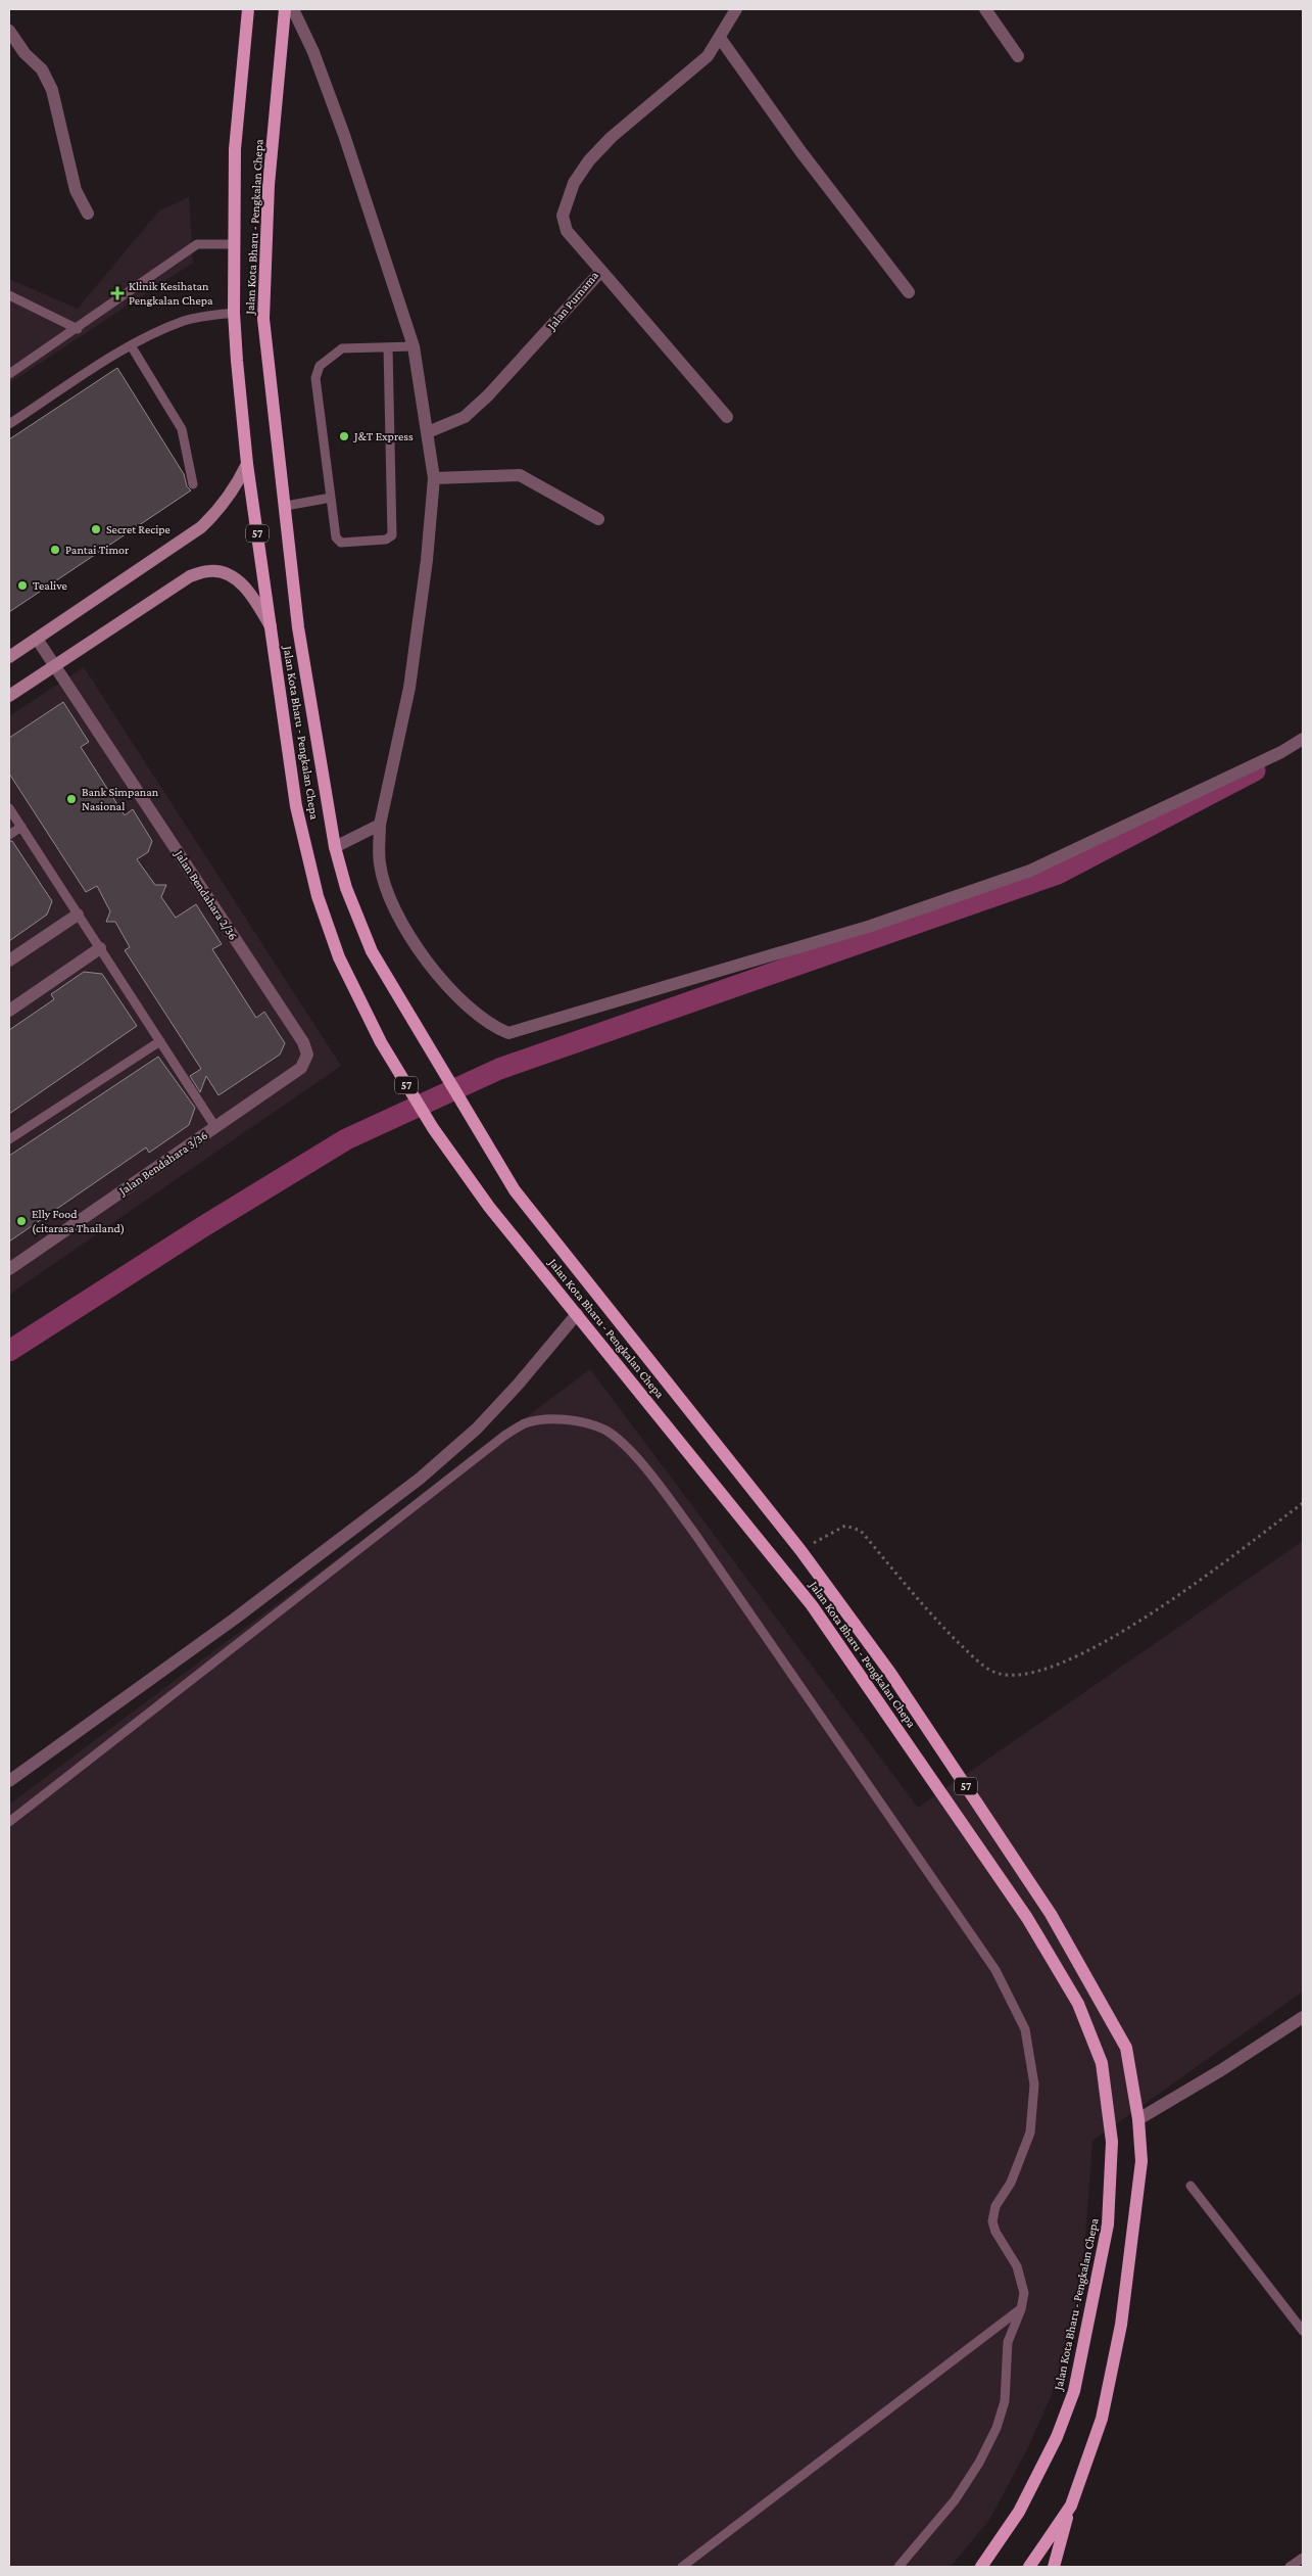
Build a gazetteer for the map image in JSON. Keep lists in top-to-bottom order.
{
  "streets": {
    "main road": ["Jalan Kota Bharu - Pengkalan Chepa", "57"],
    "street": ["Jalan Purnama", "Jalan Bendahara 2/36", "Jalan Bendahara 3/36"]
  },
  "crossings": [
    ["Jalan Bendahara 2/36", "Jalan Bendahara 3/36"]
  ],
  "places": {
    "health": ["Klinik Kesihatan Pengkalan Chepa"],
    "other": [
      "J&T Express",
      "Secret Recipe",
      "Pantai Timor",
      "Tealive",
      "Bank Simpanan Nasional",
      "Elly Food (citarasa Thailand)"
    ]
  }
}
